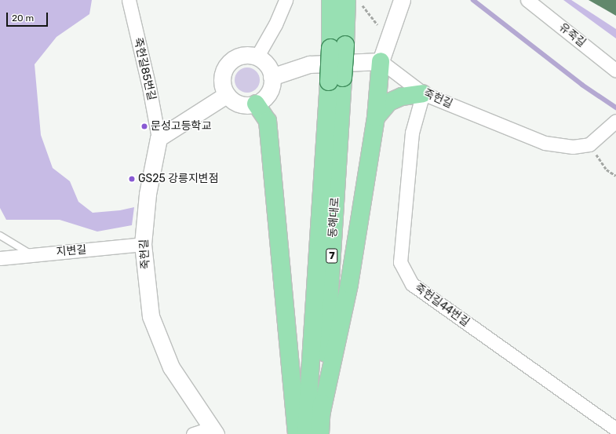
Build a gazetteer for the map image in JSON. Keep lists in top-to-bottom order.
{
  "streets": {
    "main road": ["동해대로", "7"],
    "street": [
      "유죽길",
      "죽헌길85번길",
      "죽헌길",
      "지변길",
      "죽헌길44번길"
    ]
  },
  "crossings": [
    ["죽헌길85번길", "죽헌길"],
    ["죽헌길", "지변길"],
    ["죽헌길", "죽헌길44번길"]
  ],
  "places": ["문성고등학교", "GS25 강릉지변점"],
  "scale_bar": "20 m"
}
